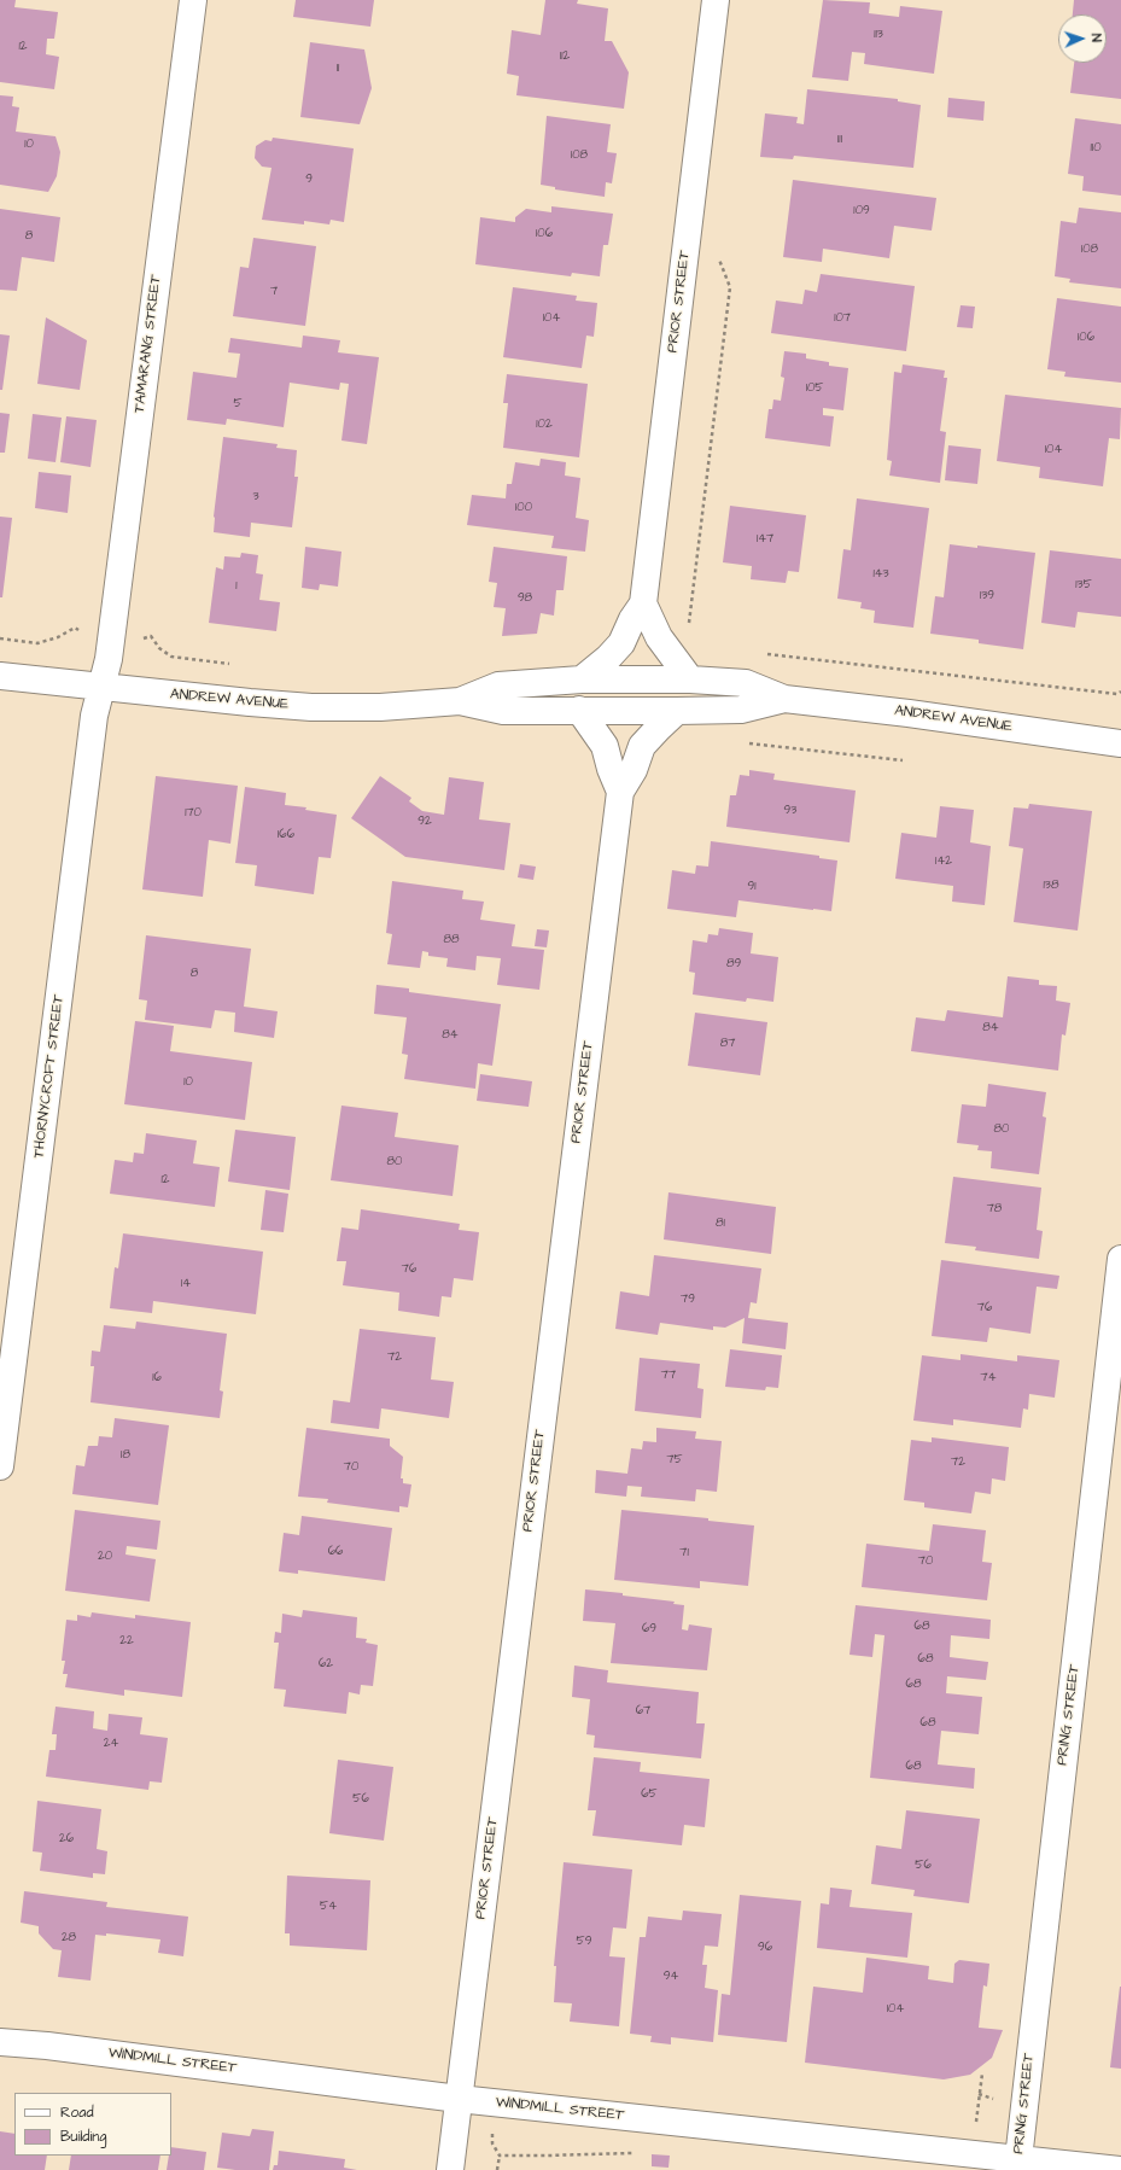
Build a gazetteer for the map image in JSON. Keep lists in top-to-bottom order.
{
  "streets": {
    "street": [
      "PRIOR STREET",
      "TAMARANG STREET",
      "ANDREW AVENUE",
      "THORNYCROFT STREET",
      "PRING STREET",
      "WINDMILL STREET"
    ]
  },
  "crossings": [
    ["PRIOR STREET", "ANDREW AVENUE"],
    ["PRIOR STREET", "WINDMILL STREET"],
    ["TAMARANG STREET", "ANDREW AVENUE"],
    ["TAMARANG STREET", "THORNYCROFT STREET"],
    ["ANDREW AVENUE", "THORNYCROFT STREET"],
    ["PRING STREET", "WINDMILL STREET"]
  ],
  "house_numbers": [
    "113",
    "12",
    "112",
    "11",
    "111",
    "10",
    "110",
    "108",
    "9",
    "109",
    "106",
    "8",
    "108",
    "7",
    "104",
    "107",
    "106",
    "105",
    "5",
    "102",
    "104",
    "3",
    "100",
    "147",
    "143",
    "135",
    "1",
    "139",
    "98",
    "93",
    "170",
    "92",
    "166",
    "142",
    "138",
    "91",
    "88",
    "89",
    "8",
    "84",
    "84",
    "87",
    "10",
    "80",
    "80",
    "12",
    "78",
    "81",
    "76",
    "14",
    "79",
    "76",
    "72",
    "77",
    "16",
    "74",
    "18",
    "75",
    "72",
    "70",
    "66",
    "71",
    "20",
    "70",
    "68",
    "69",
    "22",
    "68",
    "62",
    "68",
    "67",
    "68",
    "24",
    "68",
    "65",
    "56",
    "26",
    "56",
    "54",
    "28",
    "59",
    "96",
    "94",
    "104"
  ],
  "legend": ["Road", "Building"],
  "north": "right"
}
